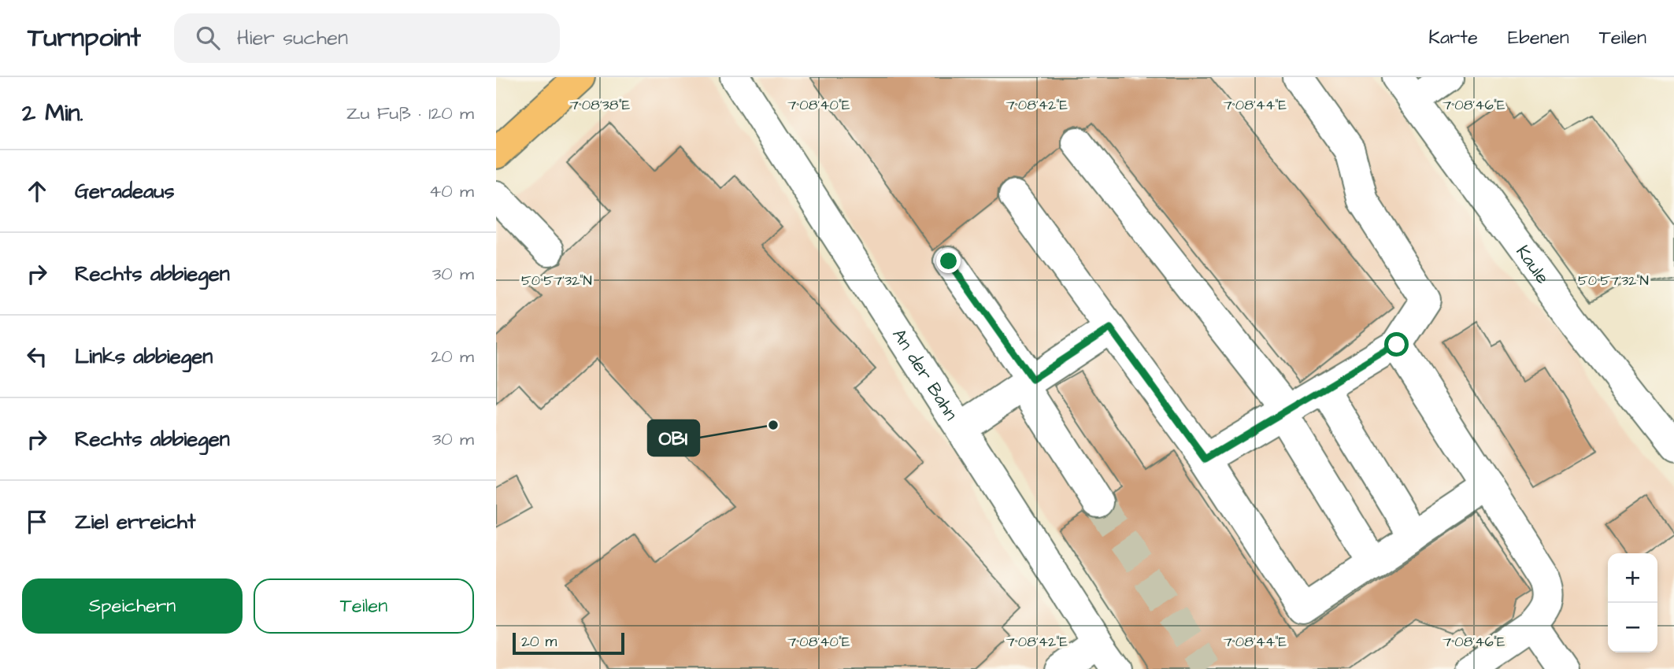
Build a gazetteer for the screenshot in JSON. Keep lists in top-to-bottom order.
{
  "streets": {
    "street": ["Kaule", "An der Bahn"]
  },
  "places": ["OBI"],
  "scale_bar": "20 m",
  "page": {
    "header": "Turnpoint",
    "search": "Hier suchen",
    "nav": ["Karte", "Ebenen", "Teilen"],
    "heading": ["2 Min.", "Zu Fuß · 120 m"],
    "list": [
      ["Geradeaus", "40 m"],
      ["Rechts abbiegen", "30 m"],
      ["Links abbiegen", "20 m"],
      ["Rechts abbiegen", "30 m"],
      "Ziel erreicht"
    ],
    "map_buttons": ["+", "−"],
    "buttons": ["Speichern", "Teilen"],
    "scale": "20 m"
  },
  "coordinates": [
    "7°08'38\"E",
    "7°08'40\"E",
    "7°08'42\"E",
    "7°08'44\"E",
    "7°08'46\"E",
    "50°57'32\"N"
  ]
}
